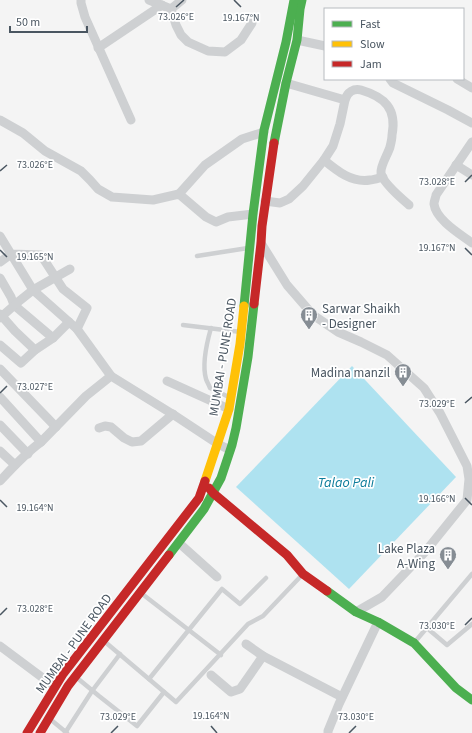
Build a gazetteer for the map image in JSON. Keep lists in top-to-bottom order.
{
  "streets": {
    "main road": ["MUMBAI - PUNE ROAD"]
  },
  "water": ["Talao Pali"],
  "places": {
    "building": ["Sarwar Shaikh - Designer", "Madina manzil", "Lake Plaza A-Wing"]
  },
  "legend": ["Fast", "Slow", "Jam"],
  "scale_bar": "50 m",
  "coordinates": [
    "73.026°E",
    "19.167°N",
    "73.028°E",
    "19.165°N",
    "73.027°E",
    "73.029°E",
    "19.166°N",
    "19.164°N",
    "73.030°E"
  ]
}
